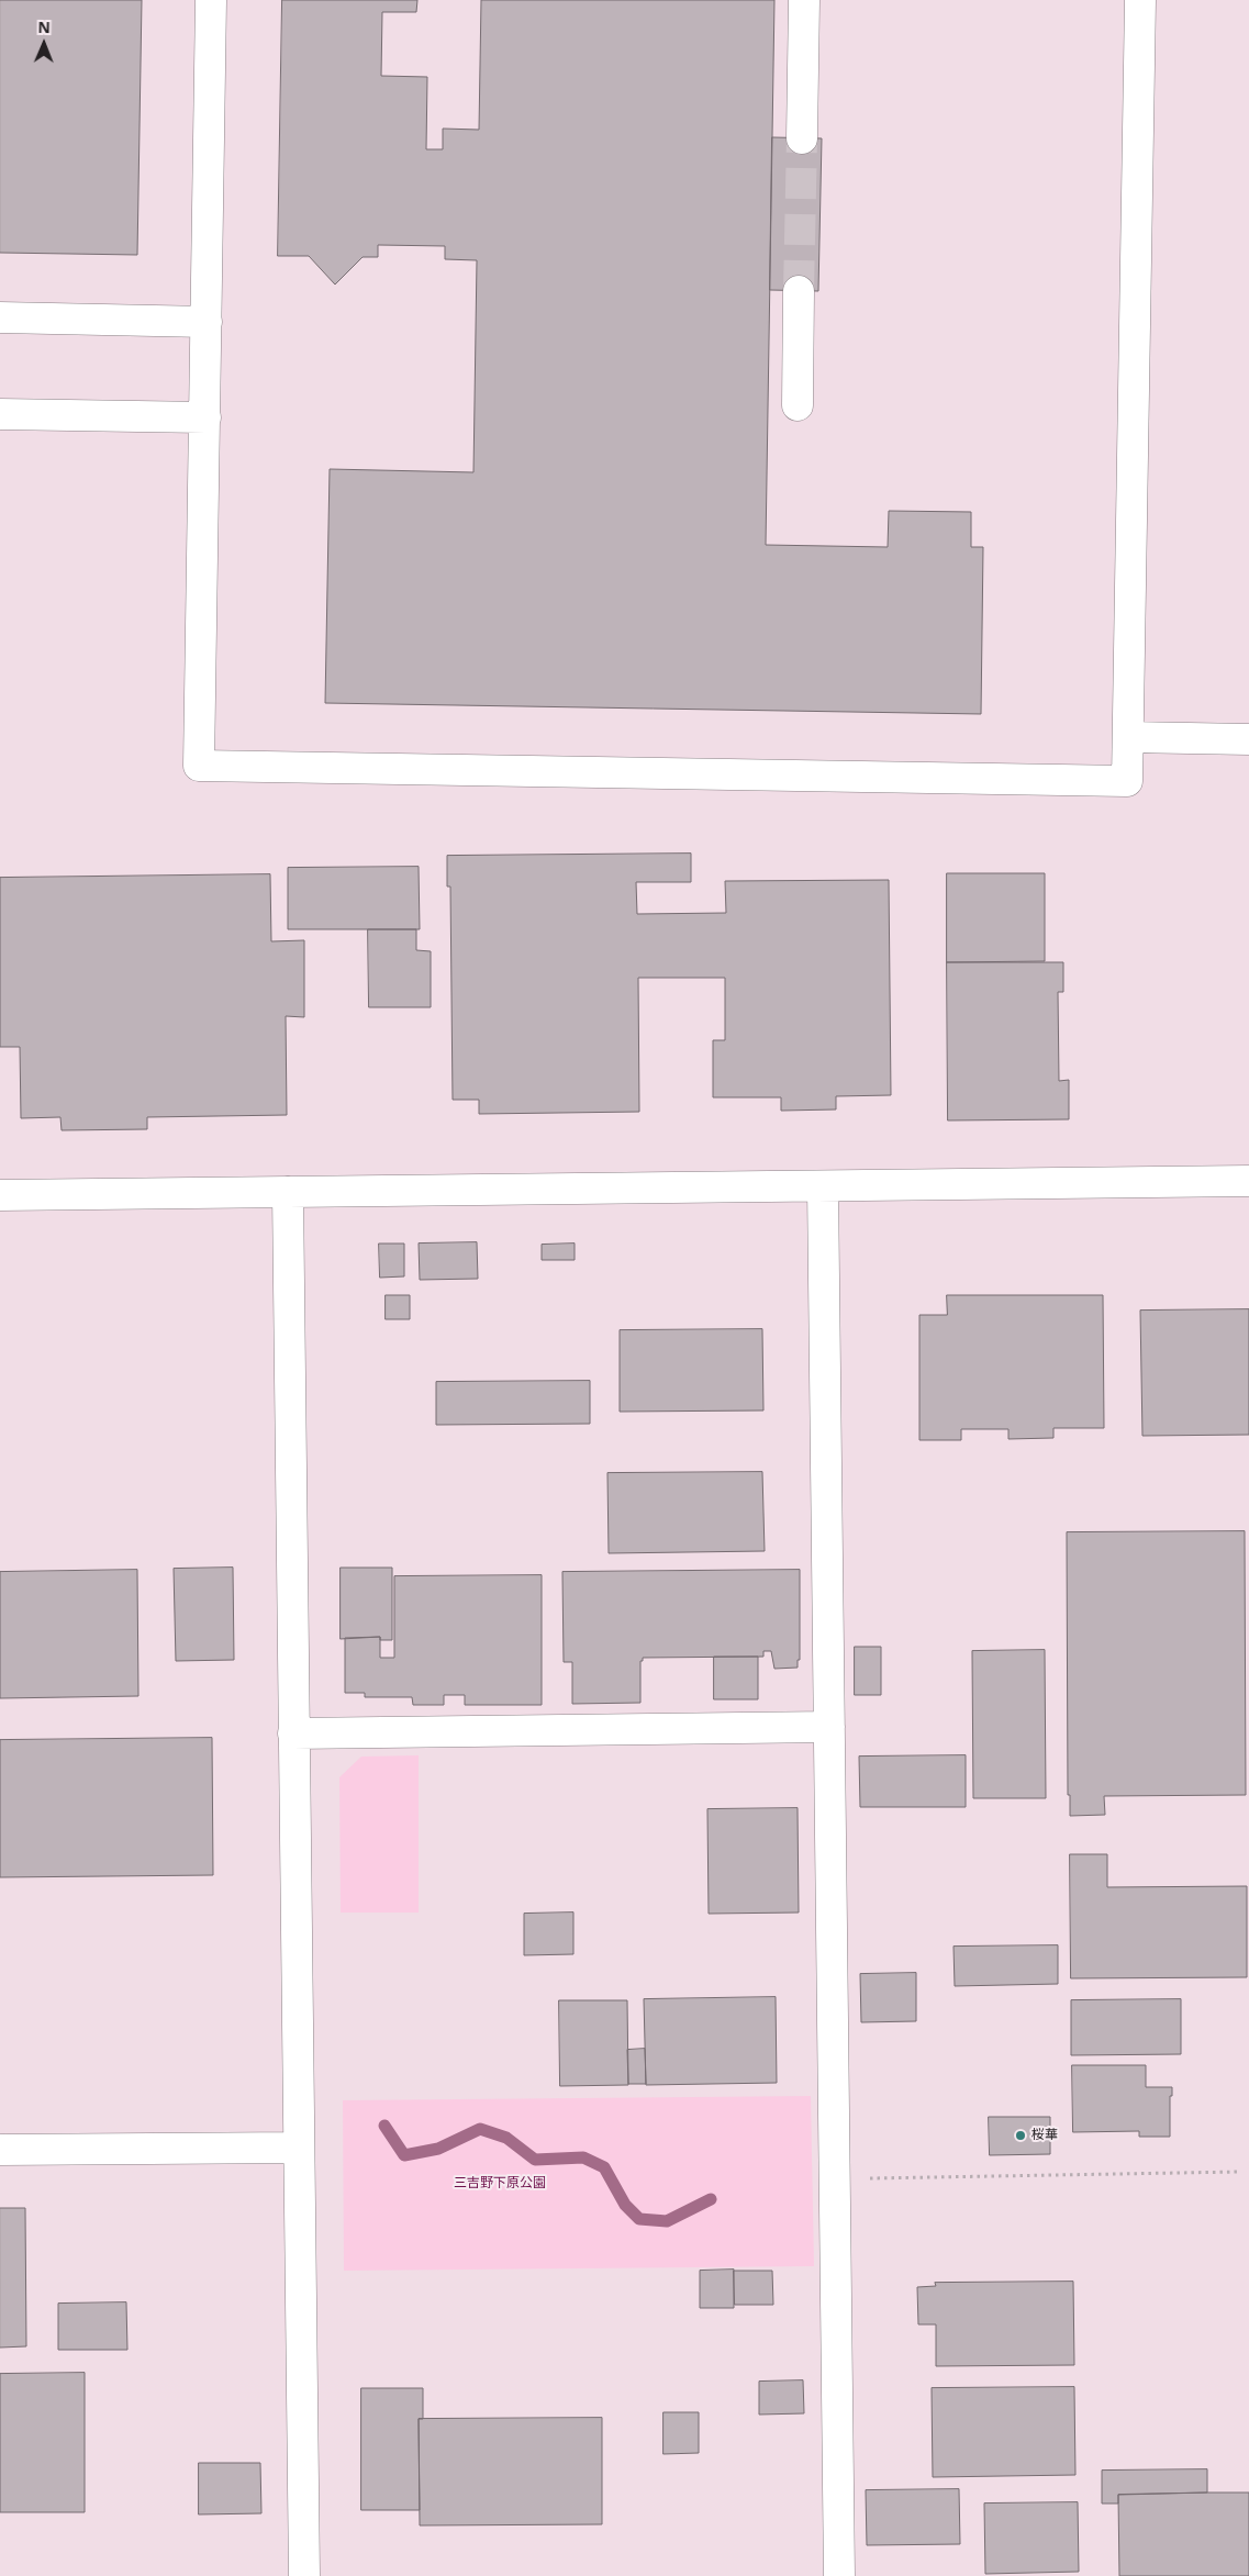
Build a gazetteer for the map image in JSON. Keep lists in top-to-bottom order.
{
  "parks": ["三吉野下原公園"],
  "places": ["桜華"],
  "north": "top"
}
